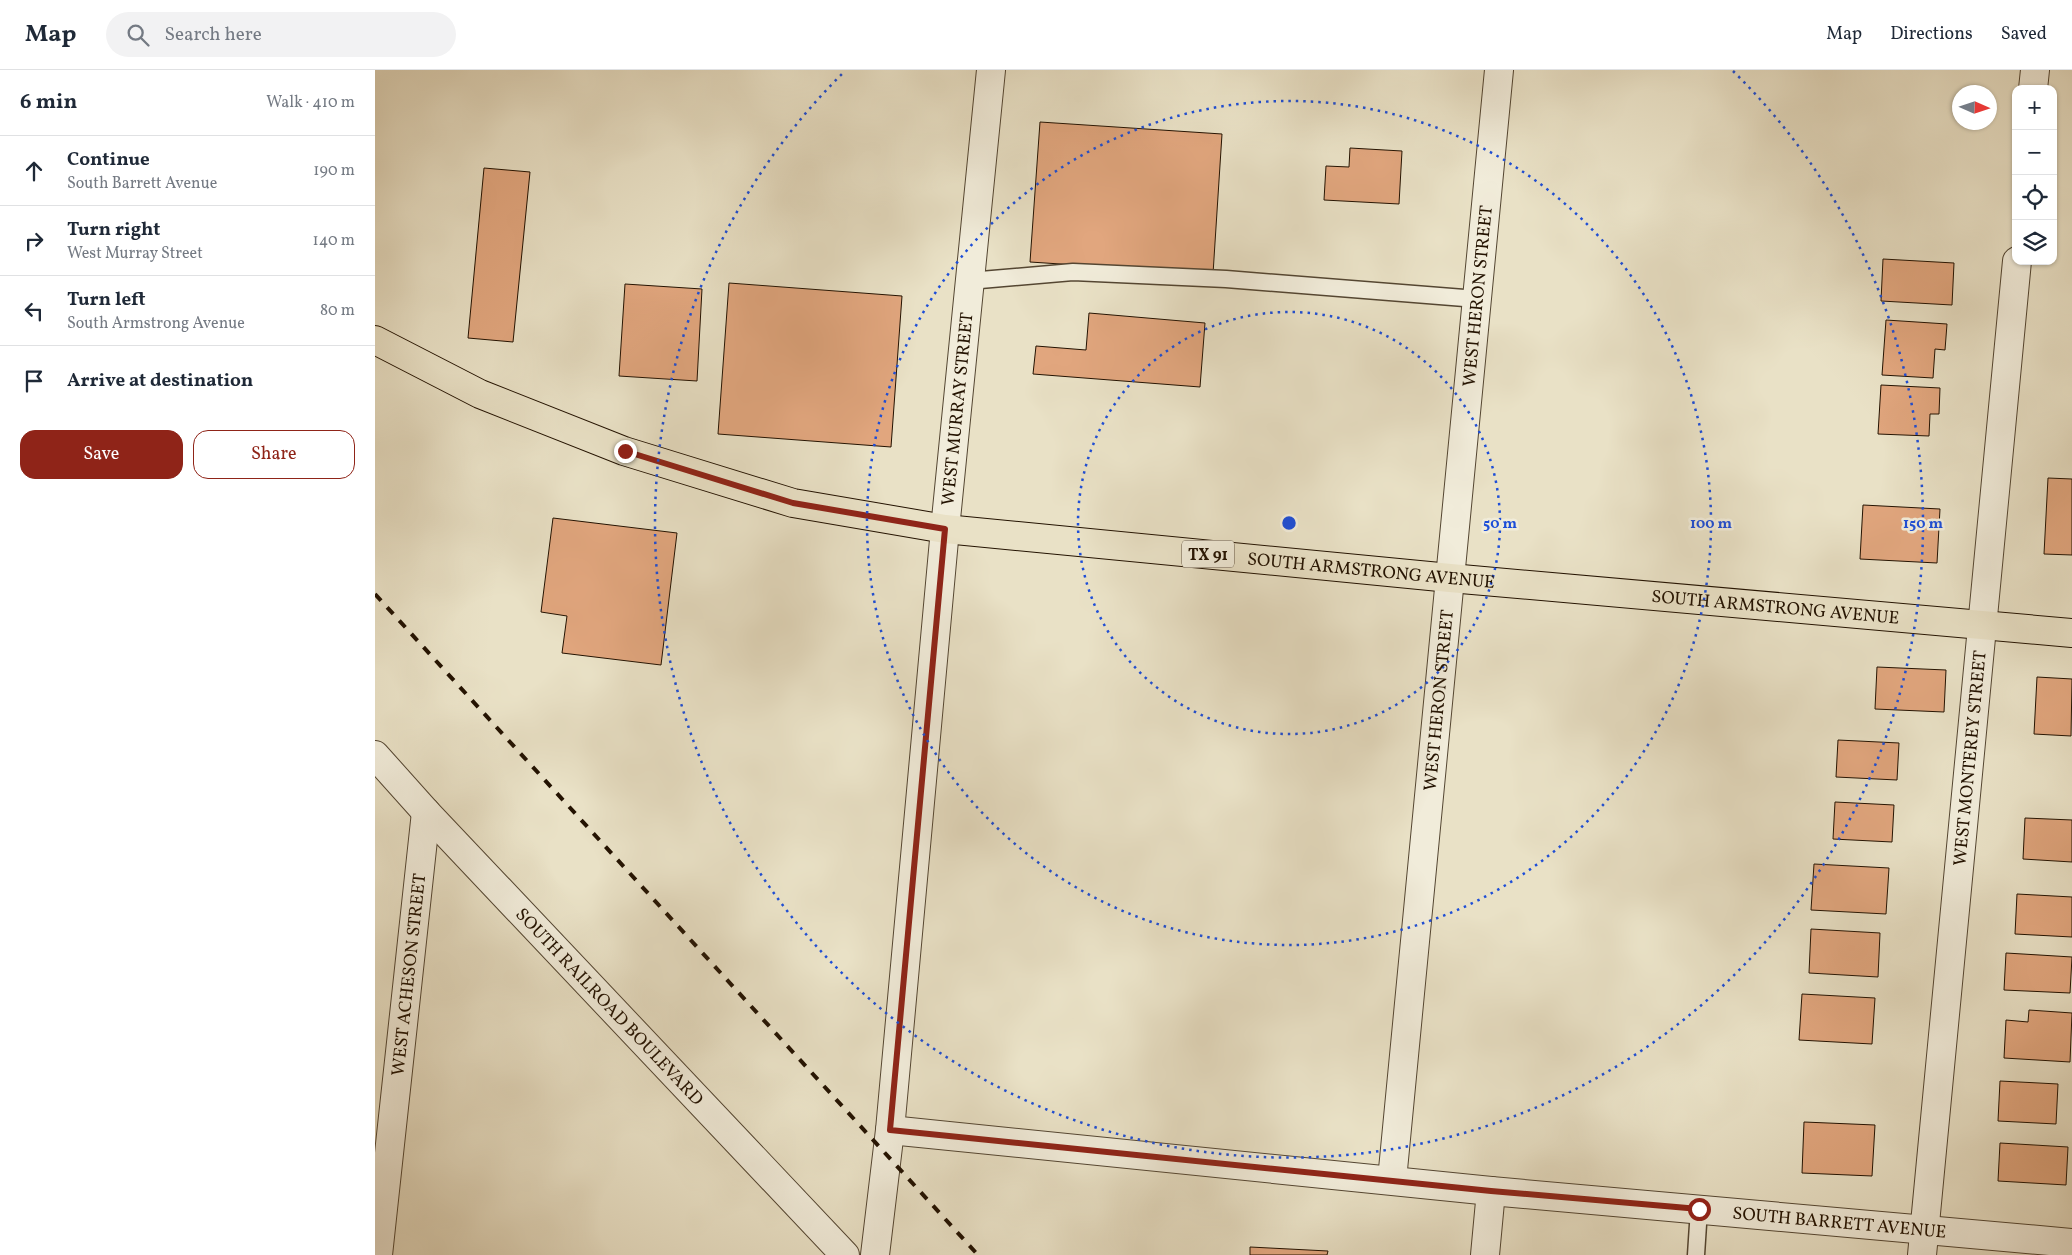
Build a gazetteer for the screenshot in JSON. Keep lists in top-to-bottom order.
{
  "streets": {
    "main road": ["TX 91", "SOUTH ARMSTRONG AVENUE"],
    "street": [
      "WEST HERON STREET",
      "WEST MURRAY STREET",
      "WEST MONTEREY STREET",
      "WEST ACHESON STREET",
      "SOUTH RAILROAD BOULEVARD",
      "SOUTH BARRETT AVENUE"
    ]
  },
  "crossings": [
    ["WEST HERON STREET", "SOUTH ARMSTRONG AVENUE"],
    ["WEST HERON STREET", "SOUTH BARRETT AVENUE"],
    ["WEST MURRAY STREET", "SOUTH ARMSTRONG AVENUE"],
    ["WEST MURRAY STREET", "SOUTH BARRETT AVENUE"],
    ["SOUTH ARMSTRONG AVENUE", "WEST MONTEREY STREET"],
    ["WEST MONTEREY STREET", "SOUTH BARRETT AVENUE"],
    ["WEST ACHESON STREET", "SOUTH RAILROAD BOULEVARD"]
  ],
  "north": "right",
  "page": {
    "header": "Map",
    "search": "Search here",
    "nav": ["Map", "Directions", "Saved"],
    "heading": ["6 min", "Walk · 410 m"],
    "map_buttons": ["+", "−"],
    "list": [
      ["Continue", "South Barrett Avenue", "190 m"],
      ["Turn right", "West Murray Street", "140 m"],
      ["Turn left", "South Armstrong Avenue", "80 m"],
      "Arrive at destination"
    ],
    "buttons": ["Save", "Share"]
  },
  "rings": ["50 m", "100 m", "150 m"]
}
